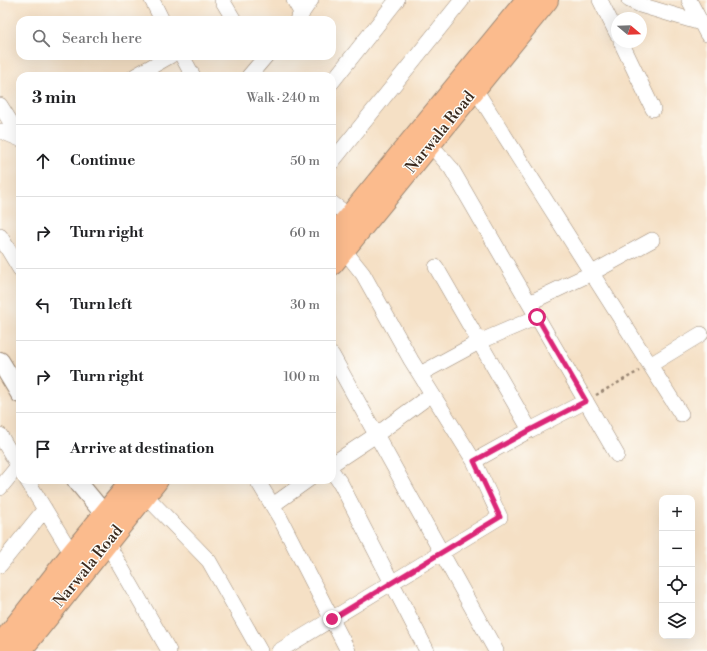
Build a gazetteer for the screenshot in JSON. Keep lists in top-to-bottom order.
{
  "streets": {
    "main road": ["Narwala Road"]
  },
  "north": "right",
  "page": {
    "search": "Search here",
    "heading": ["3 min", "Walk · 240 m"],
    "list": [
      ["Continue", "50 m"],
      ["Turn right", "60 m"],
      ["Turn left", "30 m"],
      ["Turn right", "100 m"],
      "Arrive at destination"
    ],
    "map_buttons": ["+", "−"]
  }
}
